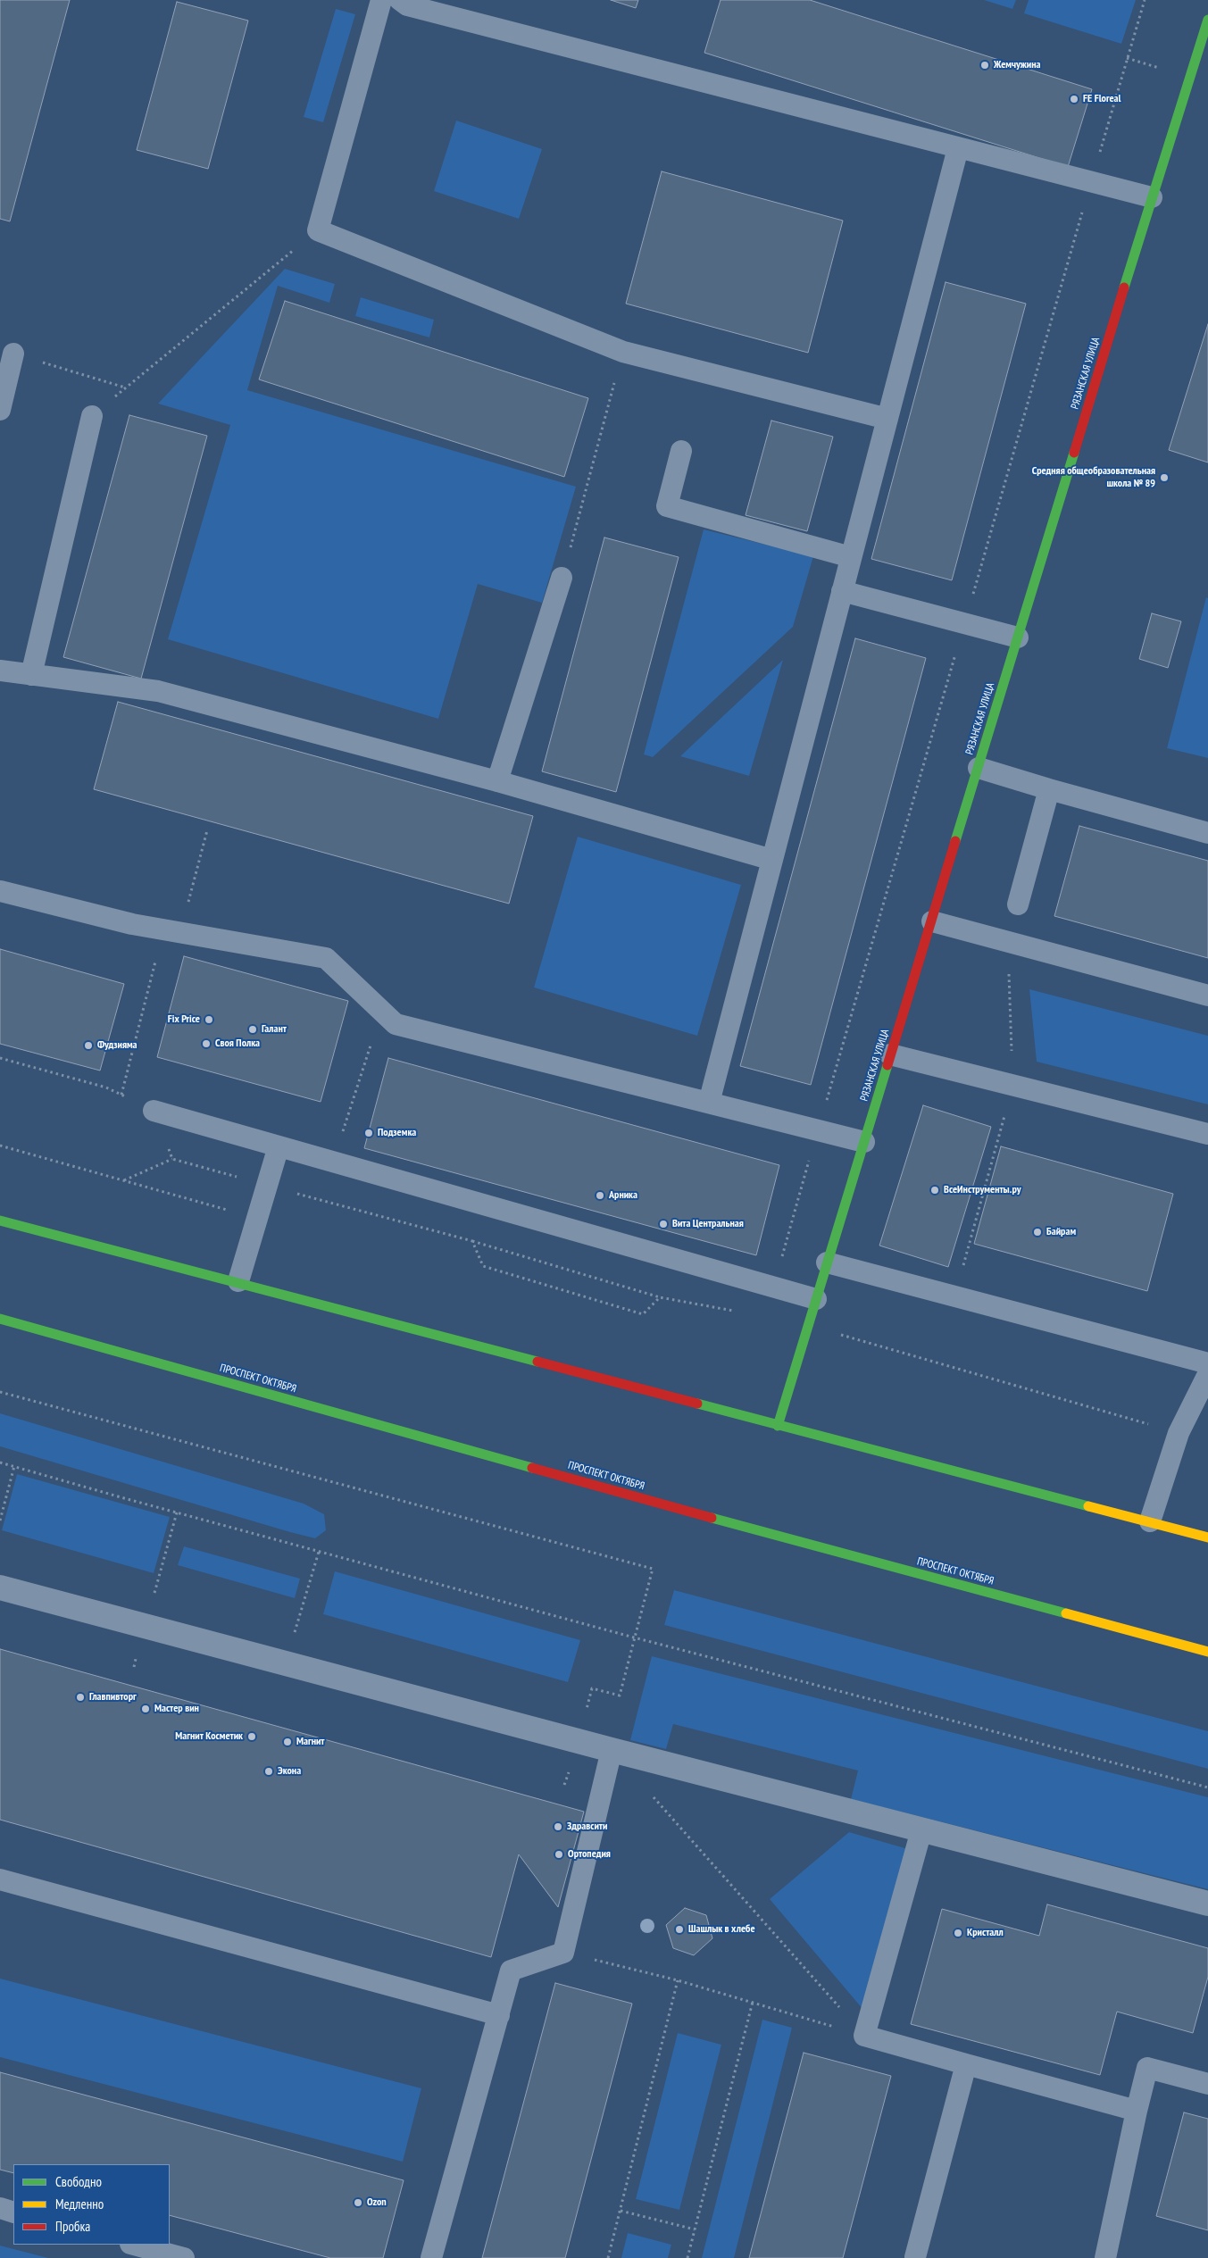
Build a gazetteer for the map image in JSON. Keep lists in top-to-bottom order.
{
  "streets": {
    "main road": ["РЯЗАНСКАЯ УЛИЦА", "ПРОСПЕКТ ОКТЯБРЯ"]
  },
  "places": [
    "Жемчужина",
    "FE Floreal",
    "Средняя общеобразовательная школа № 89",
    "Fix Price",
    "Галант",
    "Своя Полка",
    "Фудзияма",
    "Подземка",
    "ВсеИнструменты.ру",
    "Арника",
    "Вита Центральная",
    "Байрам",
    "Главпивторг",
    "Мастер вин",
    "Магнит Косметик",
    "Магнит",
    "Экона",
    "Здравсити",
    "Ортопедия",
    "Шашлык в хлебе",
    "Кристалл",
    "Ozon"
  ],
  "legend": ["Свободно", "Медленно", "Пробка"]
}
